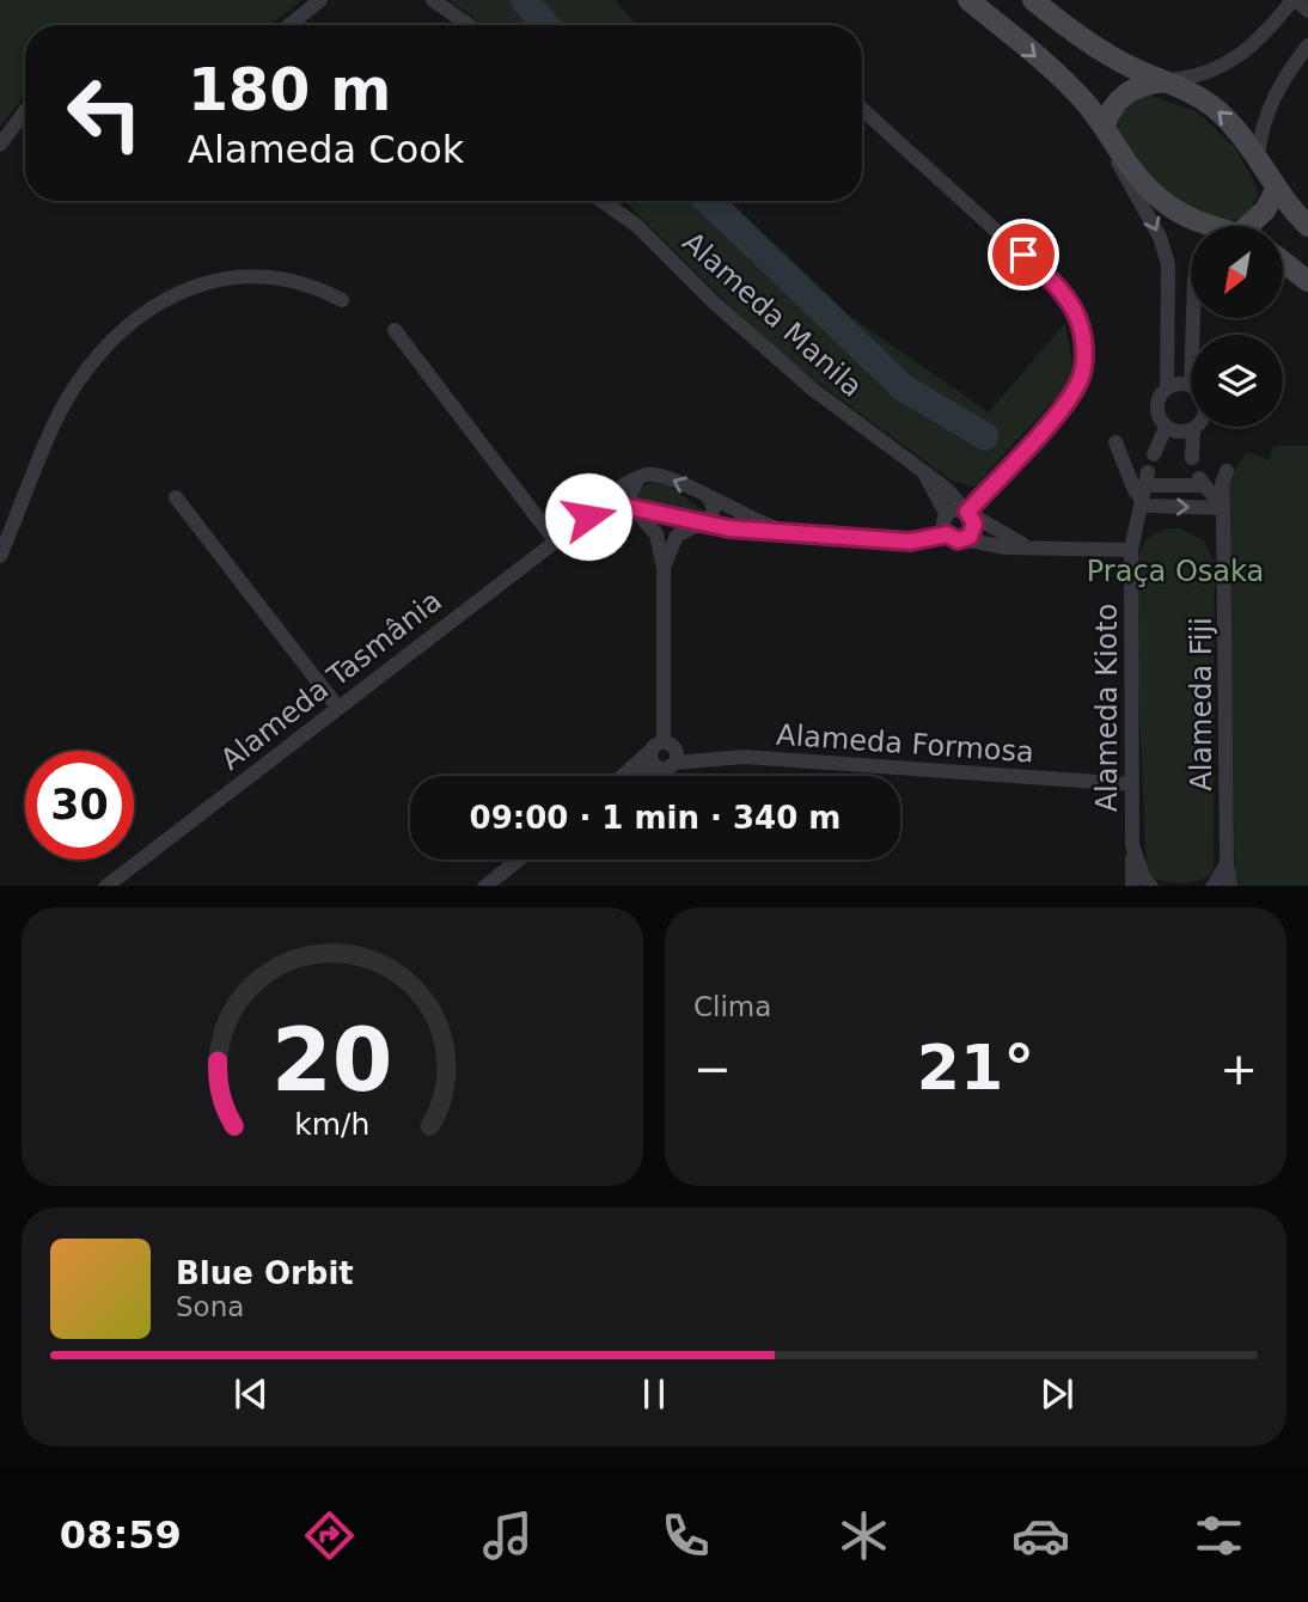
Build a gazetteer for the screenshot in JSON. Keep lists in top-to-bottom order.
{
  "streets": {
    "street": [
      "Alameda Manila",
      "Alameda Tasmânia",
      "Alameda Fiji",
      "Alameda Kioto",
      "Alameda Formosa"
    ]
  },
  "crossings": [
    ["Alameda Manila", "Alameda Tasmânia"],
    ["Alameda Fiji", "Alameda Kioto"],
    ["Alameda Kioto", "Alameda Formosa"]
  ],
  "parks": ["Praça Osaka"],
  "north": "bottom left",
  "page": {
    "turn": ["180 m", "Alameda Cook"],
    "limit": "30",
    "trip": "09:00 · 1 min · 340 m",
    "tile": "Clima",
    "heat": ["−", "21°", "+"],
    "song": ["Blue Orbit", "Sona"],
    "tabs": "08:59",
    "gauge": ["20", "km/h"]
  }
}
